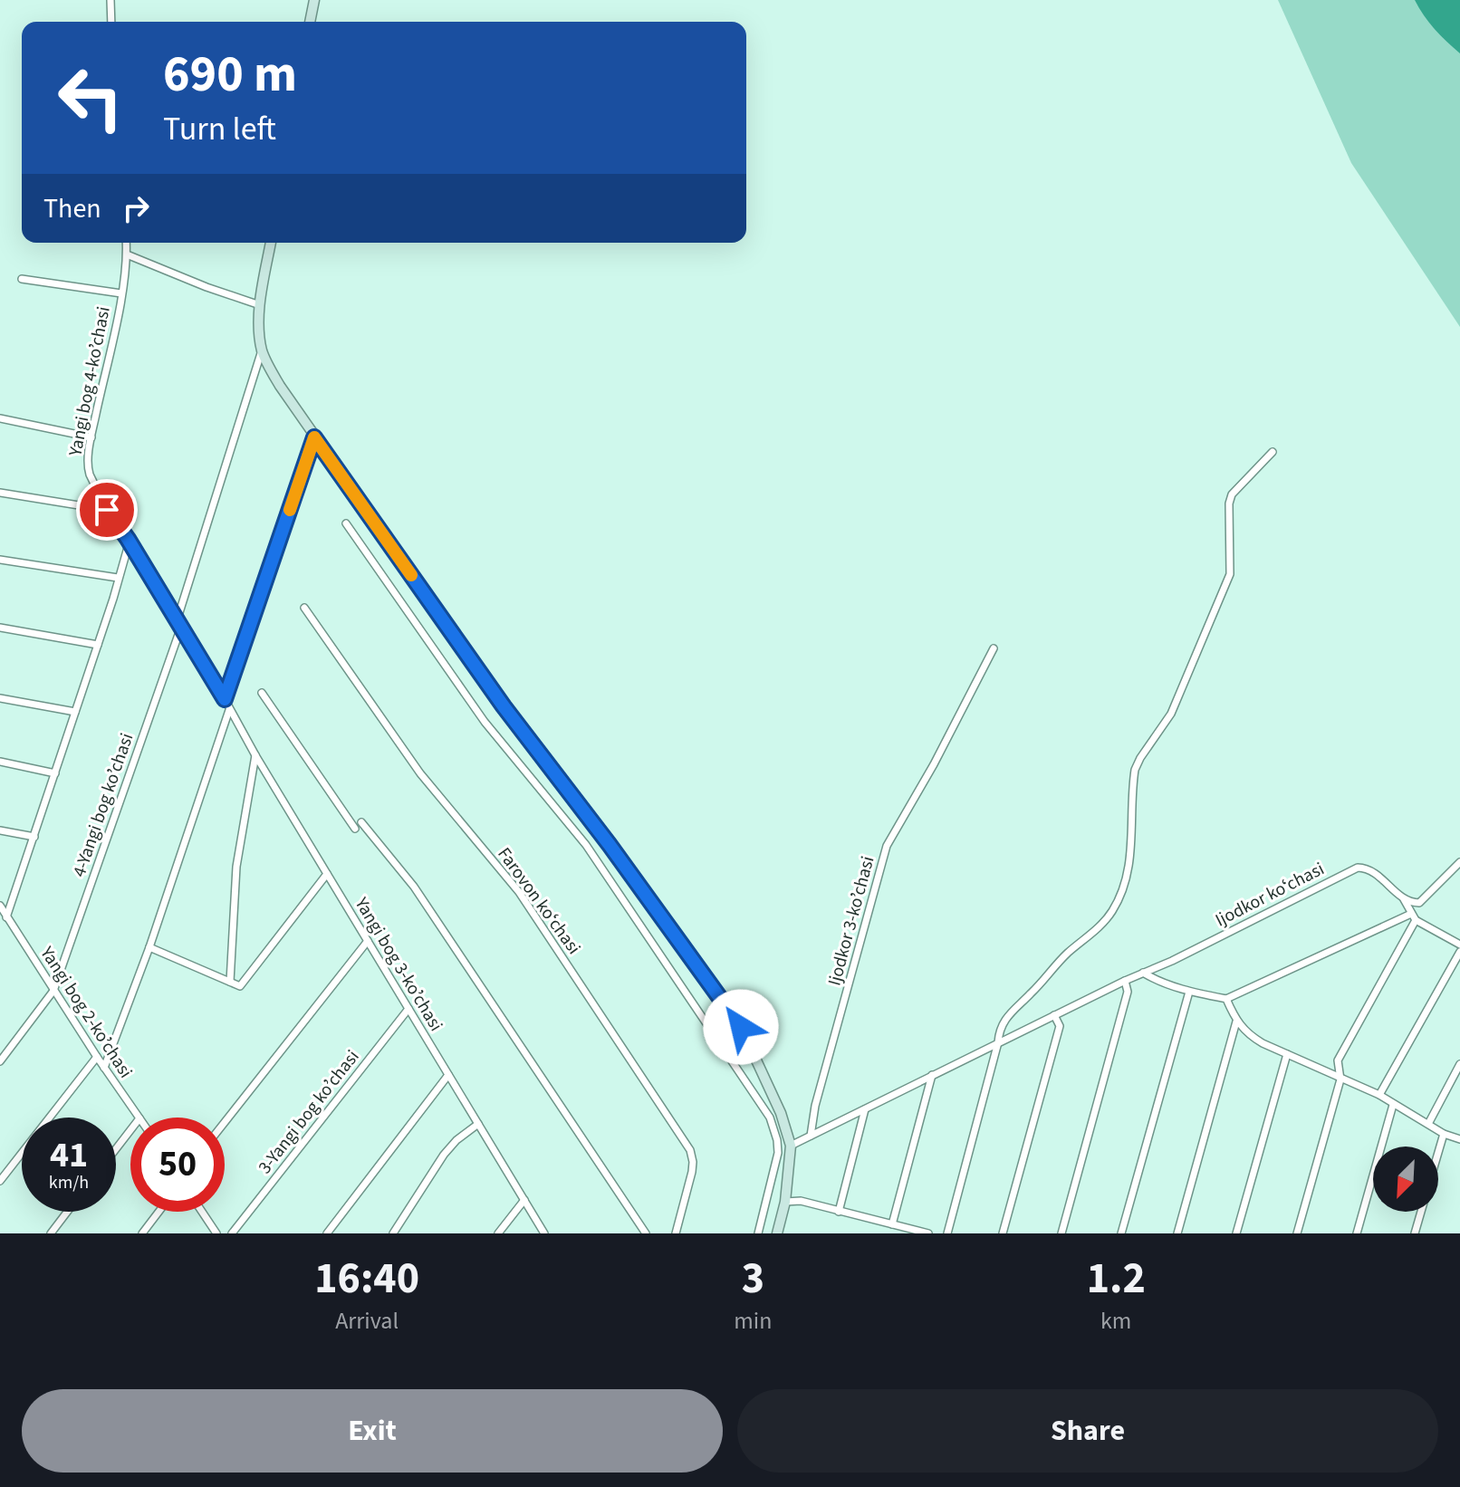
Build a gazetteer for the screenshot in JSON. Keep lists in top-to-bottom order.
{
  "streets": {
    "street": [
      "Yangi bog 4-koʼchasi",
      "4-Yangi bog koʼchasi",
      "Ijodkor koʻchasi",
      "Farovon koʻchasi",
      "Ijodkor 3-koʼchasi",
      "Yangi bog 3-koʼchasi",
      "Yangi bog 2-koʼchasi",
      "3-Yangi bog koʼchasi"
    ]
  },
  "crossings": [
    ["Yangi bog 4-koʼchasi", "4-Yangi bog koʼchasi"],
    ["Yangi bog 4-koʼchasi", "Yangi bog 3-koʼchasi"],
    ["4-Yangi bog koʼchasi", "Yangi bog 2-koʼchasi"],
    ["Ijodkor koʻchasi", "Ijodkor 3-koʼchasi"],
    ["Yangi bog 3-koʼchasi", "3-Yangi bog koʼchasi"]
  ],
  "north": "bottom left",
  "page": {
    "turn": ["690 m", "Turn left"],
    "then": "Then",
    "speed": "41 km/h",
    "limit": "50",
    "eta": [
      "16:40",
      "Arrival",
      "3",
      "min",
      "1.2",
      "km"
    ],
    "buttons": ["Exit", "Share"]
  }
}
